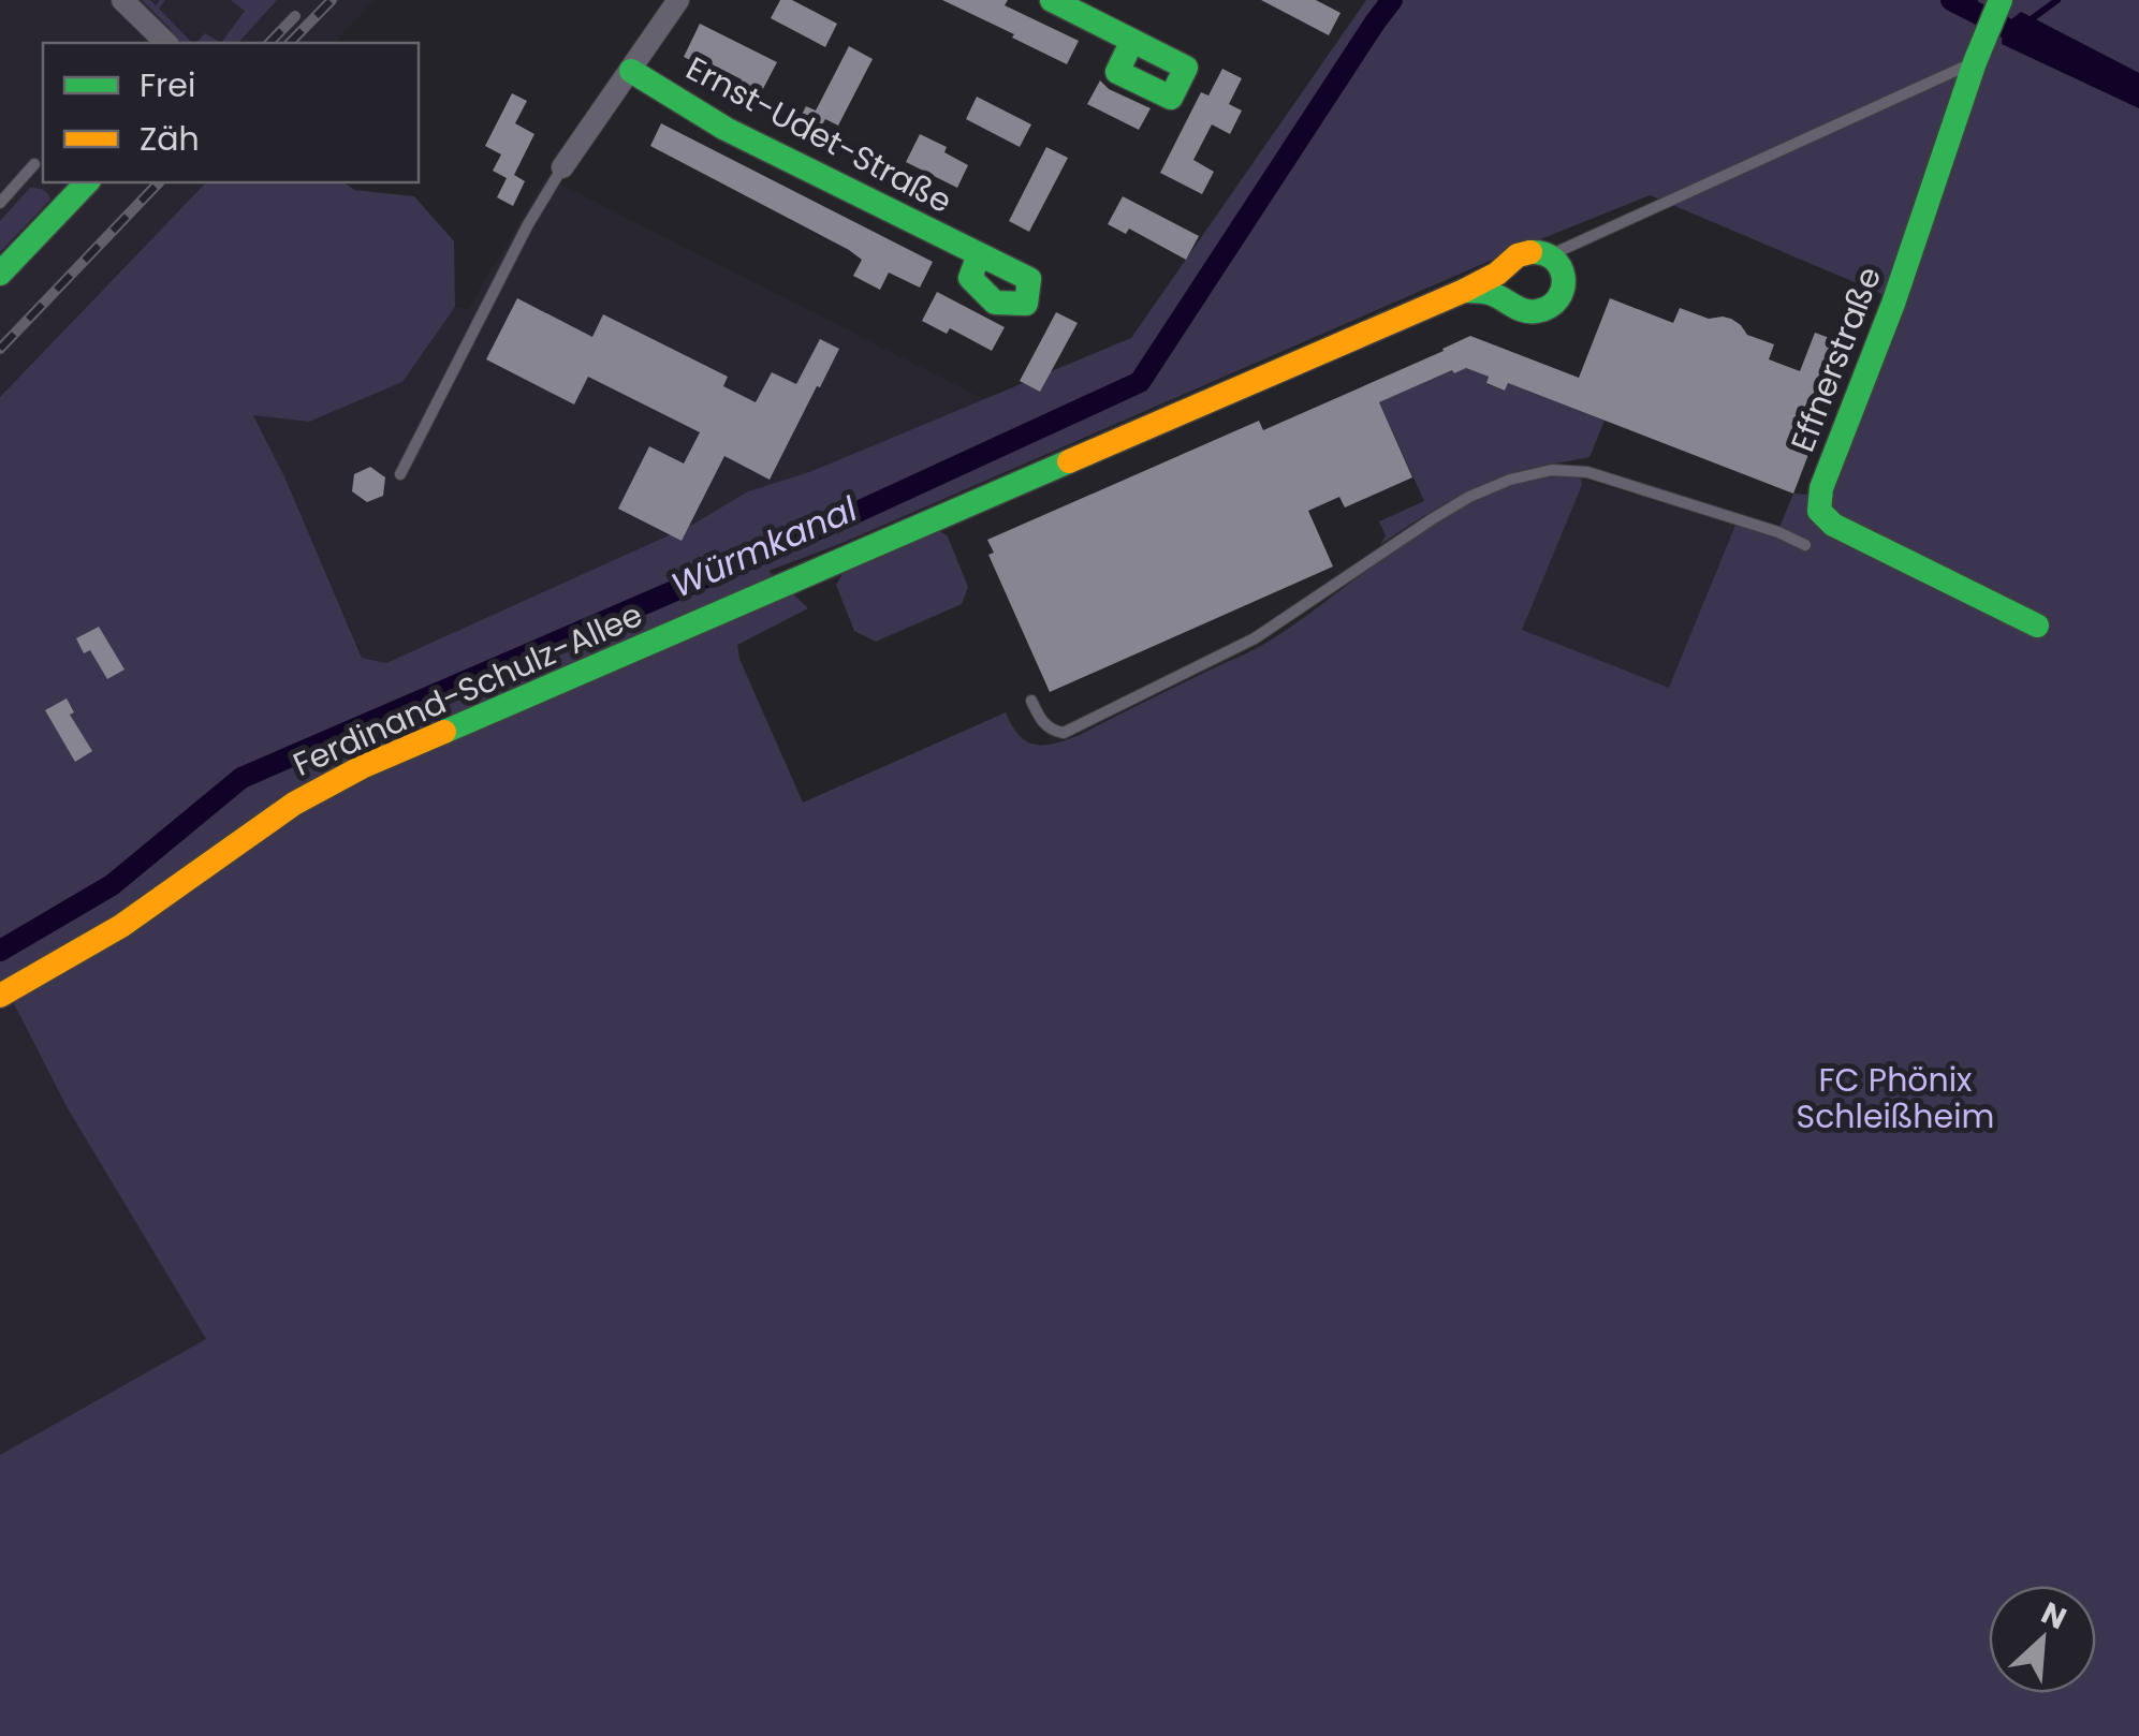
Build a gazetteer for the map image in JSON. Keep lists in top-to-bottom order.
{
  "streets": {
    "street": ["Ernst-Udet-Straße", "Effnerstraße", "Ferdinand-Schulz-Allee"]
  },
  "water": ["Würmkanal"],
  "parks": ["FC Phönix Schleißheim"],
  "legend": ["Frei", "Zäh"],
  "north": "top right"
}
